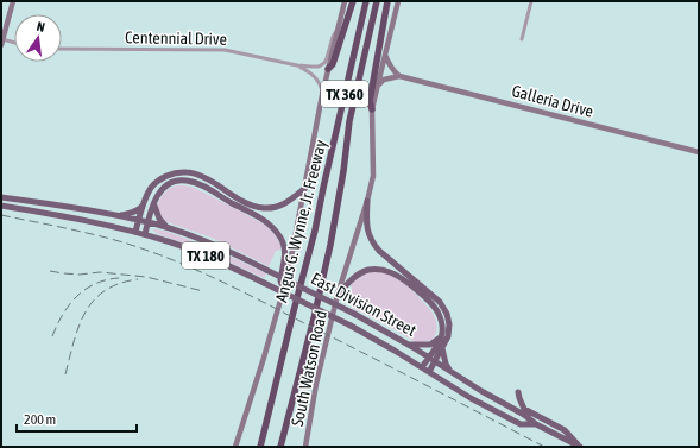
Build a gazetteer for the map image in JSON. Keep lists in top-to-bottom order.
{
  "streets": {
    "highway": ["TX 360", "Angus G. Wynne, Jr. Freeway"],
    "main road": [
      "Galleria Drive",
      "TX 180",
      "East Division Street",
      "South Watson Road"
    ],
    "street": ["Centennial Drive"]
  },
  "scale_bar": "200 m",
  "north": "top"
}
